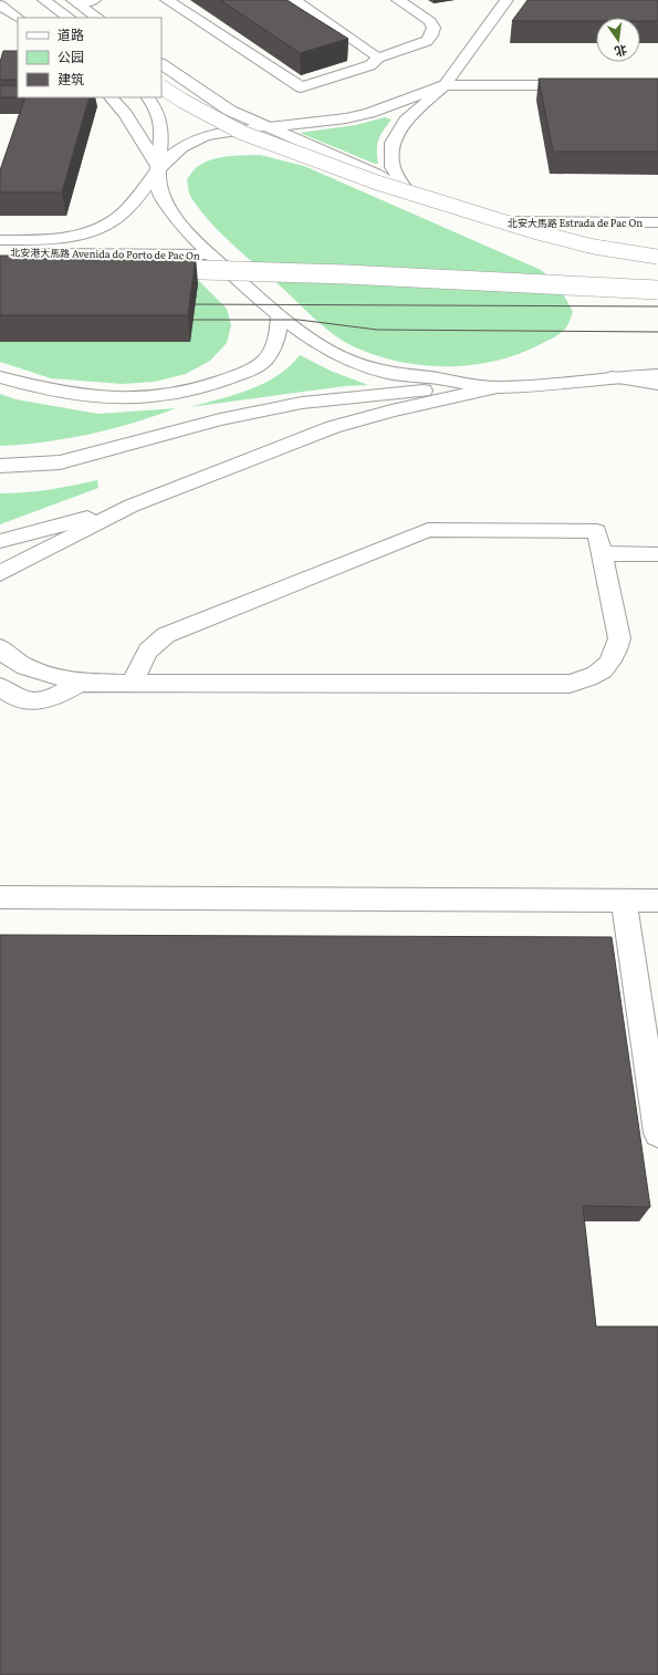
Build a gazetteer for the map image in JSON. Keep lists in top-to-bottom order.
{
  "streets": {
    "main road": ["北安大馬路 Estrada de Pac On", "北安港大馬路 Avenida do Porto de Pac On"]
  },
  "crossings": [
    ["北安大馬路 Estrada de Pac On", "北安港大馬路 Avenida do Porto de Pac On"]
  ],
  "legend": ["道路", "公园", "建筑"],
  "north": "bottom"
}
